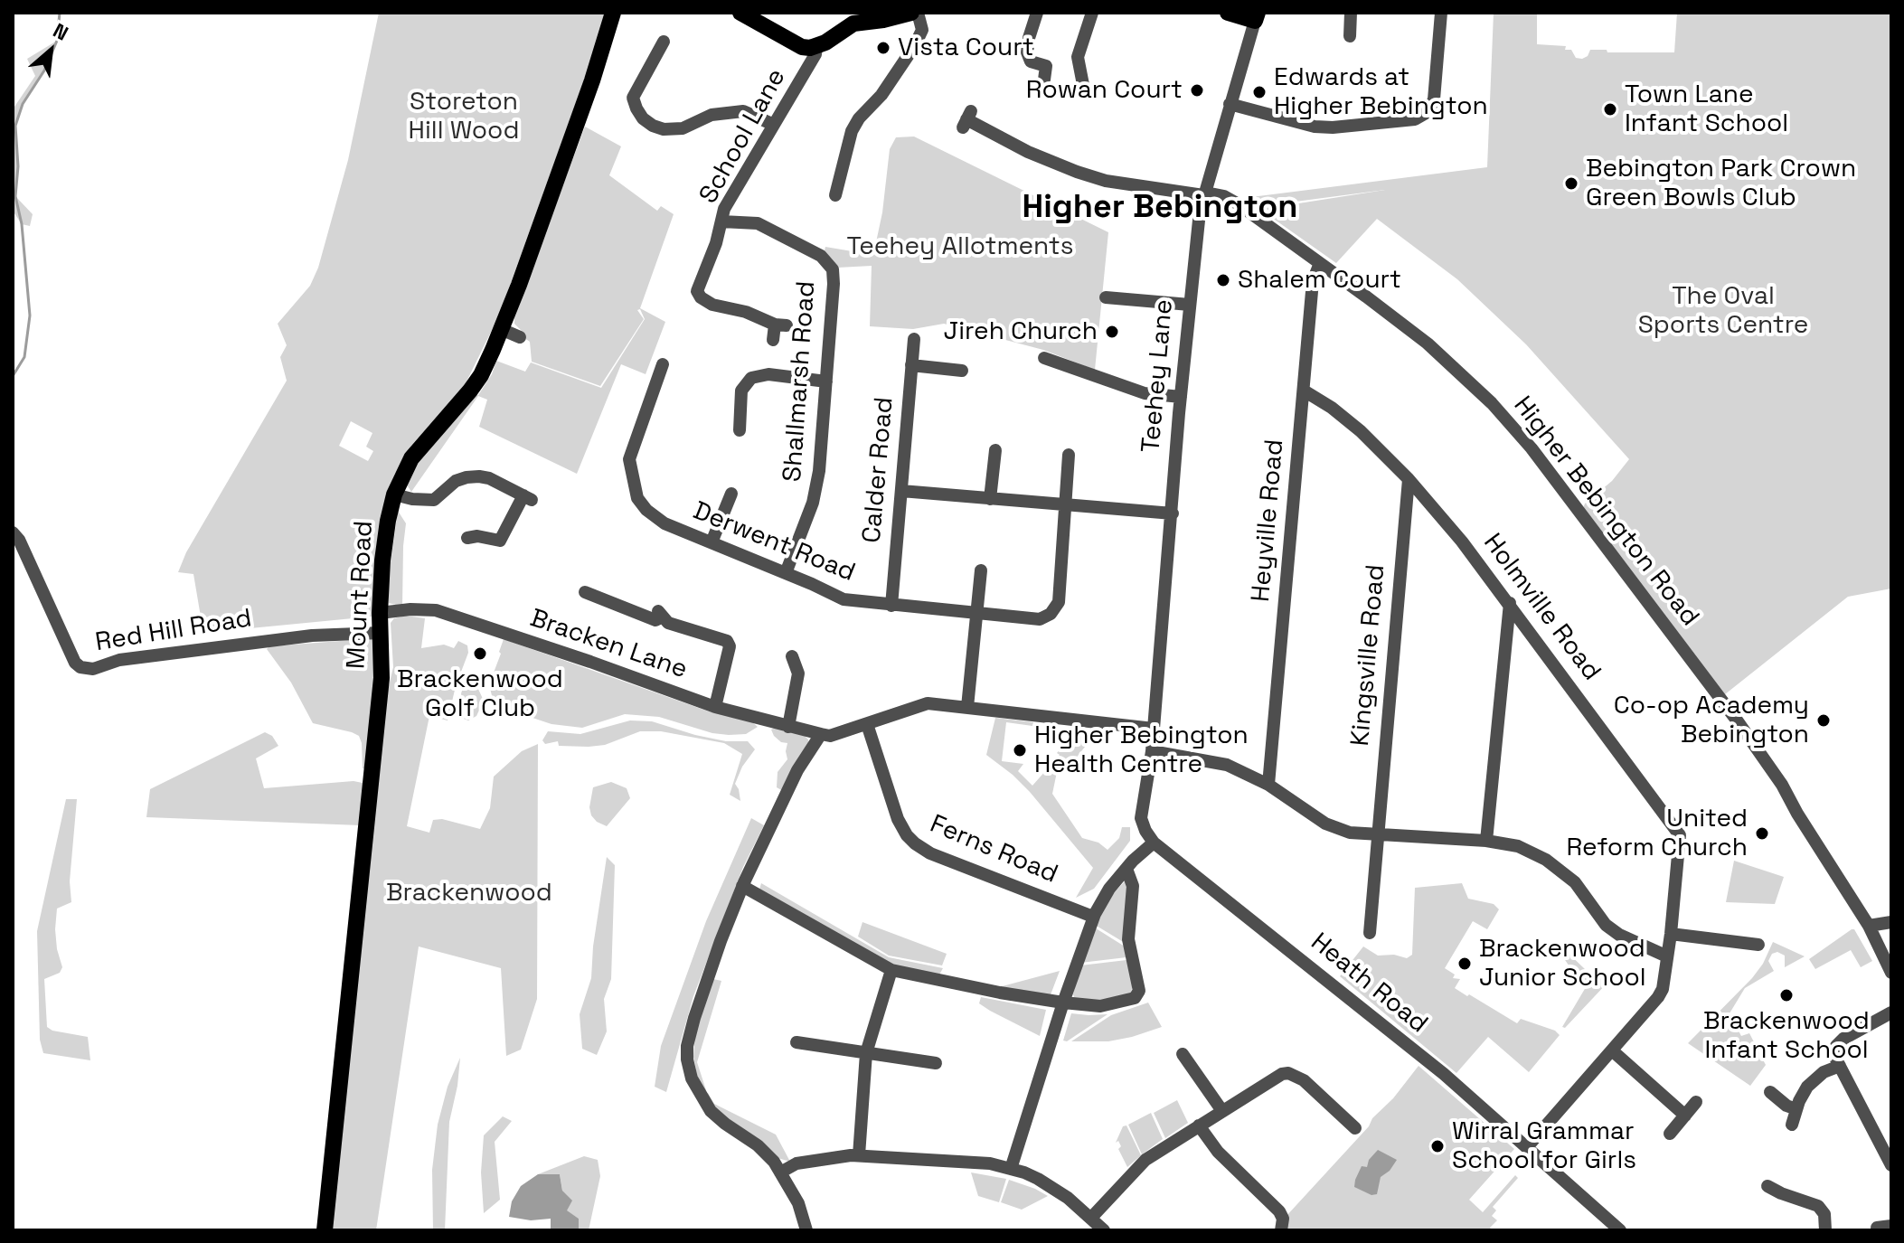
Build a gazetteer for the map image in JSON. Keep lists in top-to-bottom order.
{
  "streets": {
    "main road": ["Mount Road"],
    "street": [
      "School Lane",
      "Teehey Lane",
      "Shallmarsh Road",
      "Calder Road",
      "Higher Bebington Road",
      "Heyville Road",
      "Derwent Road",
      "Holmville Road",
      "Red Hill Road",
      "Bracken Lane",
      "Kingsville Road",
      "Ferns Road",
      "Heath Road"
    ]
  },
  "crossings": [
    ["School Lane", "Shallmarsh Road"],
    ["Teehey Lane", "Higher Bebington Road"],
    ["Shallmarsh Road", "Derwent Road"],
    ["Calder Road", "Derwent Road"],
    ["Higher Bebington Road", "Heyville Road"],
    ["Heyville Road", "Holmville Road"],
    ["Mount Road", "Red Hill Road"],
    ["Mount Road", "Bracken Lane"],
    ["Holmville Road", "Kingsville Road"],
    ["Holmville Road", "Heath Road"]
  ],
  "districts": ["Higher Bebington"],
  "parks": [
    "Storeton Hill Wood",
    "Teehey Allotments",
    "The Oval Sports Centre",
    "Brackenwood"
  ],
  "places": [
    "Vista Court",
    "Rowan Court",
    "Edwards at Higher Bebington",
    "Town Lane Infant School",
    "Bebington Park Crown Green Bowls Club",
    "Shalem Court",
    "Jireh Church",
    "Brackenwood Golf Club",
    "Co-op Academy Bebington",
    "Higher Bebington Health Centre",
    "United Reform Church",
    "Brackenwood Junior School",
    "Brackenwood Infant School",
    "Wirral Grammar School for Girls"
  ],
  "north": "top right"
}
